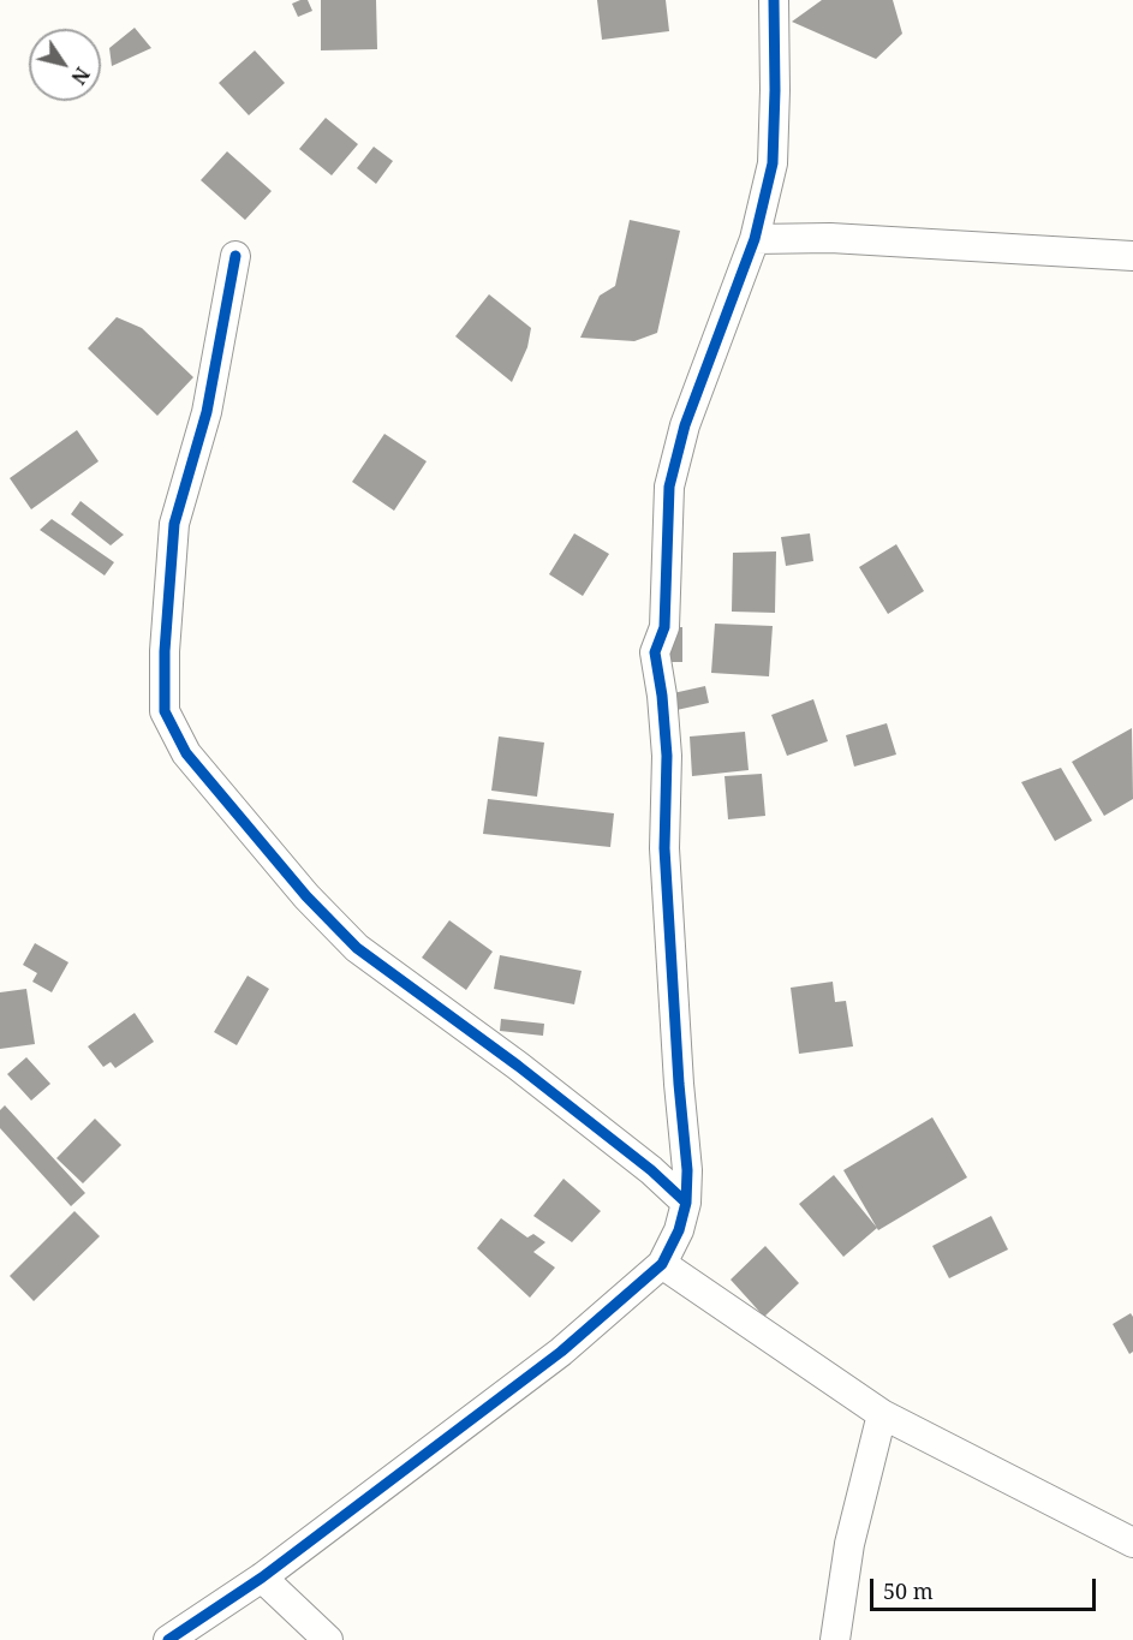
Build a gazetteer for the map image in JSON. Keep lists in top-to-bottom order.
{
  "scale_bar": "50 m",
  "north": "bottom right"
}
